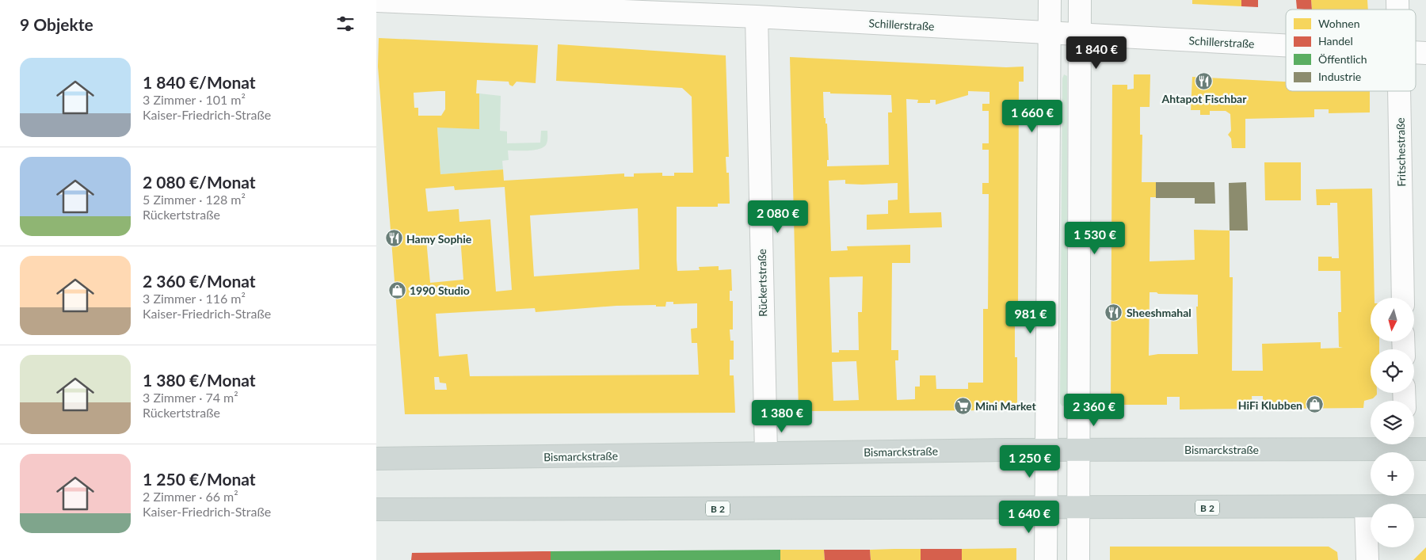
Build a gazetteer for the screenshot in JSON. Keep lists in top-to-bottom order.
{
  "streets": {
    "main road": ["Bismarckstraße", "B 2"],
    "street": ["Schillerstraße", "Fritschestraße", "Rückertstraße"]
  },
  "crossings": [
    ["Schillerstraße", "Rückertstraße"],
    ["Rückertstraße", "Bismarckstraße"]
  ],
  "places": {
    "restaurant": ["Ahtapot Fischbar", "Hamy Sophie", "Sheeshmahal"],
    "shop": ["1990 Studio", "HiFi Klubben"],
    "supermarket": ["Mini Market"]
  },
  "legend": [
    "Wohnen",
    "Handel",
    "Öffentlich",
    "Industrie"
  ],
  "north": "bottom",
  "page": {
    "heading": "9 Objekte",
    "price": [
      "1 840 €",
      "1 660 €",
      "2 080 €",
      "1 530 €",
      "981 €",
      "2 360 €",
      "1 380 €",
      "1 250 €",
      "1 640 €"
    ],
    "list": [
      {
        "name": "1 840 €/Monat",
        "note": "3 Zimmer · 101 m² · Kaiser-Friedrich-Straße"
      },
      {
        "name": "2 080 €/Monat",
        "note": "5 Zimmer · 128 m² · Rückertstraße"
      },
      {
        "name": "2 360 €/Monat",
        "note": "3 Zimmer · 116 m² · Kaiser-Friedrich-Straße"
      },
      {
        "name": "1 380 €/Monat",
        "note": "3 Zimmer · 74 m² · Rückertstraße"
      },
      {
        "name": "1 250 €/Monat",
        "note": "2 Zimmer · 66 m² · Kaiser-Friedrich-Straße"
      }
    ],
    "map_buttons": ["+", "−"]
  }
}
